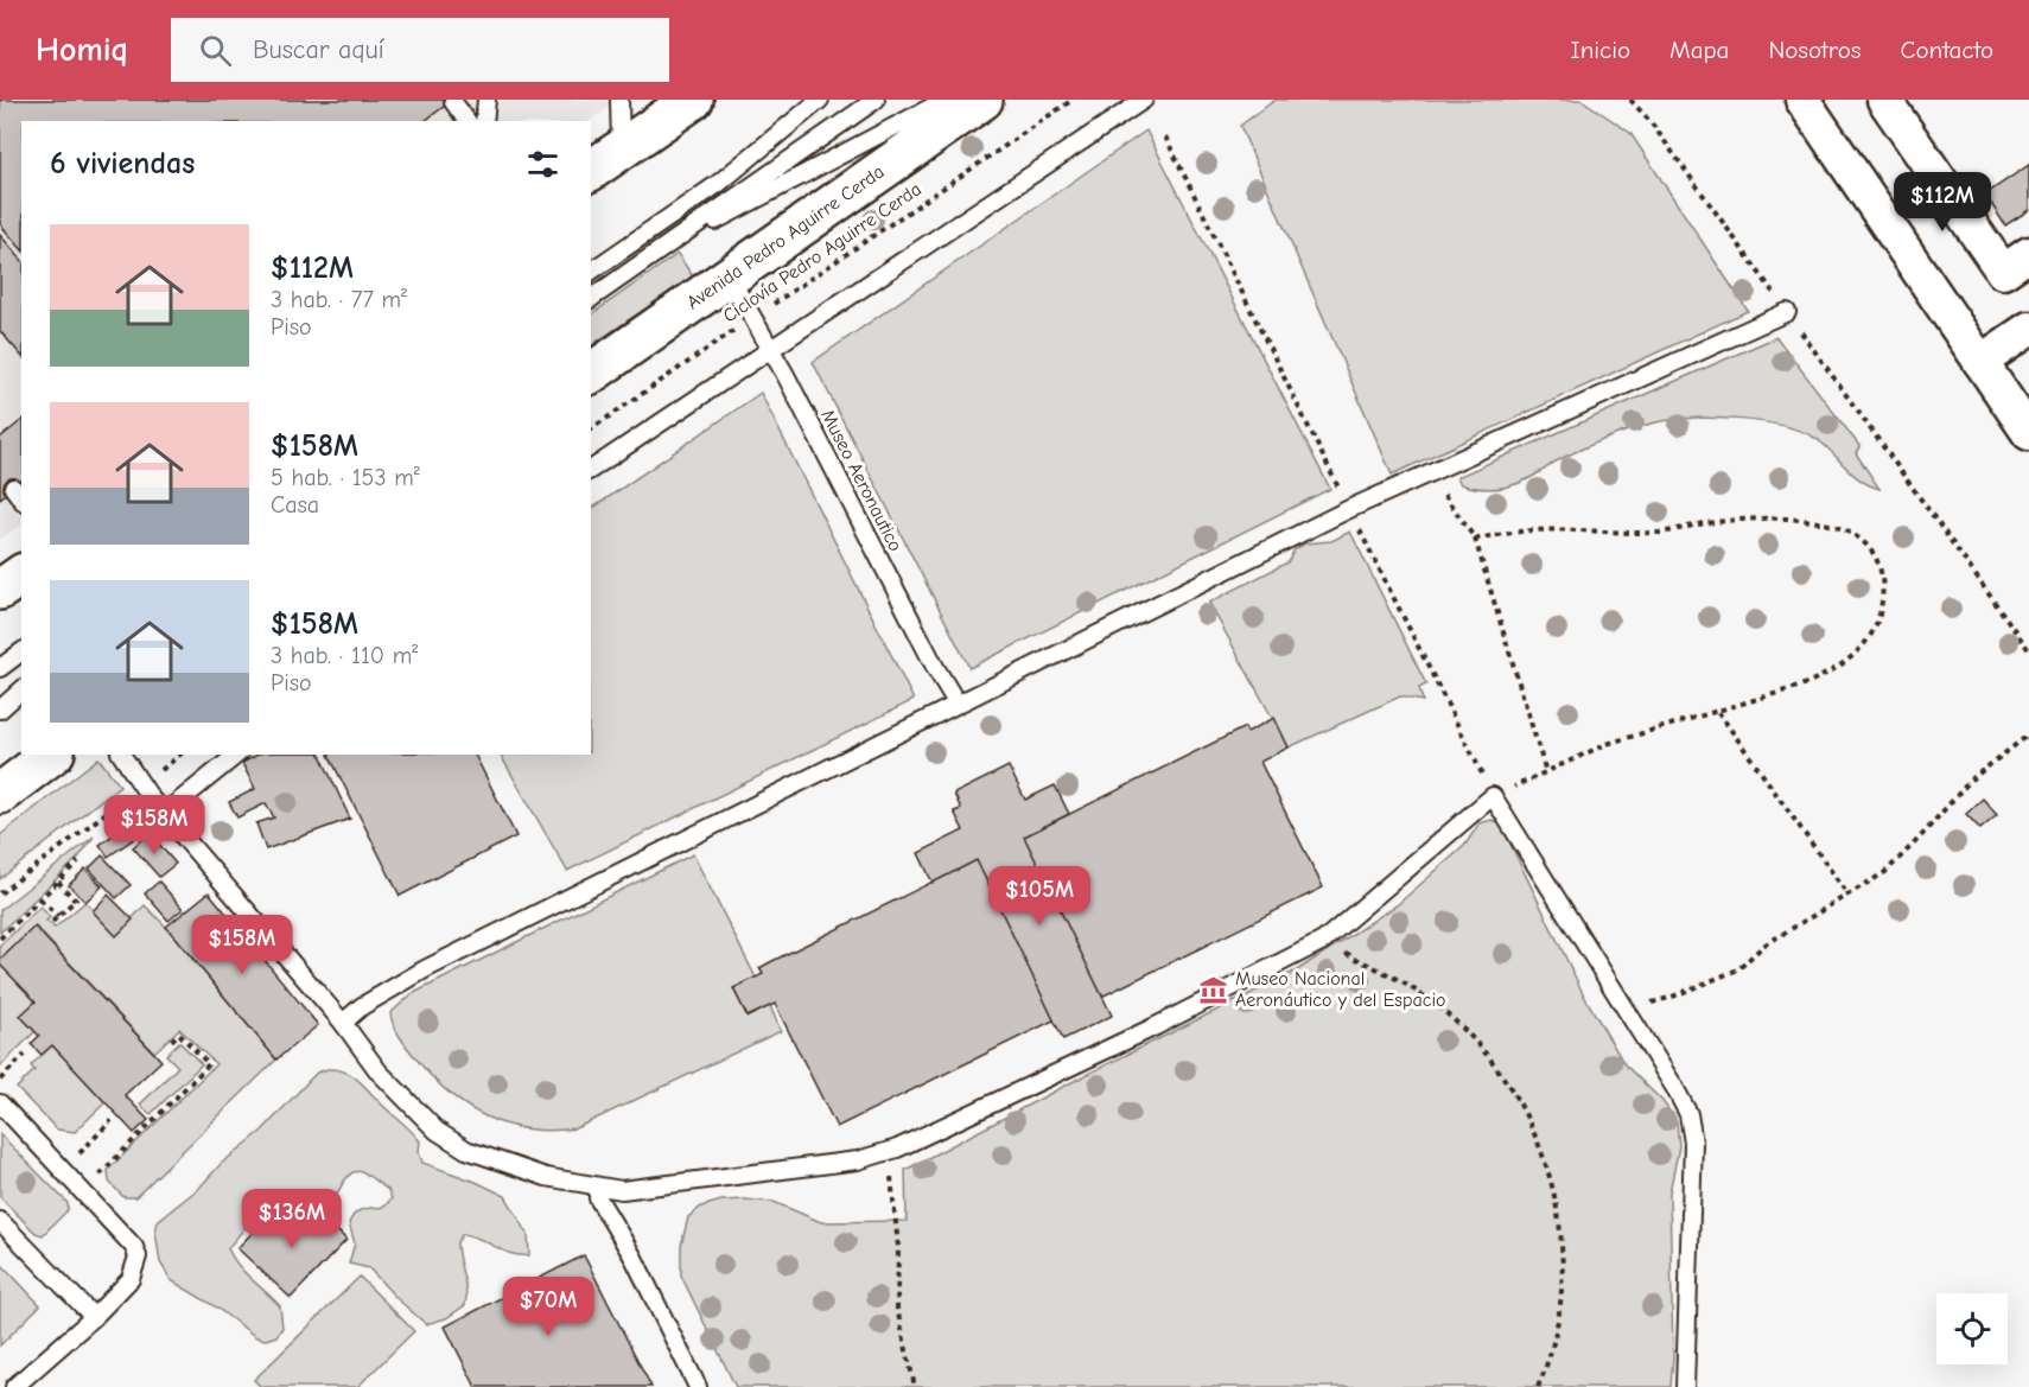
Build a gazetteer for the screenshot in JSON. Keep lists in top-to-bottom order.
{
  "streets": {
    "main road": ["Avenida Pedro Aguirre Cerda"],
    "lane": ["Museo Aeronautico"],
    "path": ["Ciclovía Pedro Aguirre Cerda"]
  },
  "crossings": [
    ["Avenida Pedro Aguirre Cerda", "Museo Aeronautico"],
    ["Ciclovía Pedro Aguirre Cerda", "Museo Aeronautico"]
  ],
  "places": {
    "museum": ["Museo Nacional Aeronáutico y del Espacio"]
  },
  "page": {
    "header": "Homiq",
    "search": "Buscar aquí",
    "nav": [
      "Inicio",
      "Mapa",
      "Nosotros",
      "Contacto"
    ],
    "heading": "6 viviendas",
    "price": [
      "$112M",
      "$158M",
      "$105M",
      "$158M",
      "$136M",
      "$70M"
    ],
    "list": [
      {
        "name": "$112M",
        "note": "3 hab. · 77 m² · Piso"
      },
      {
        "name": "$158M",
        "note": "5 hab. · 153 m² · Casa"
      },
      {
        "name": "$158M",
        "note": "3 hab. · 110 m² · Piso"
      }
    ]
  }
}
